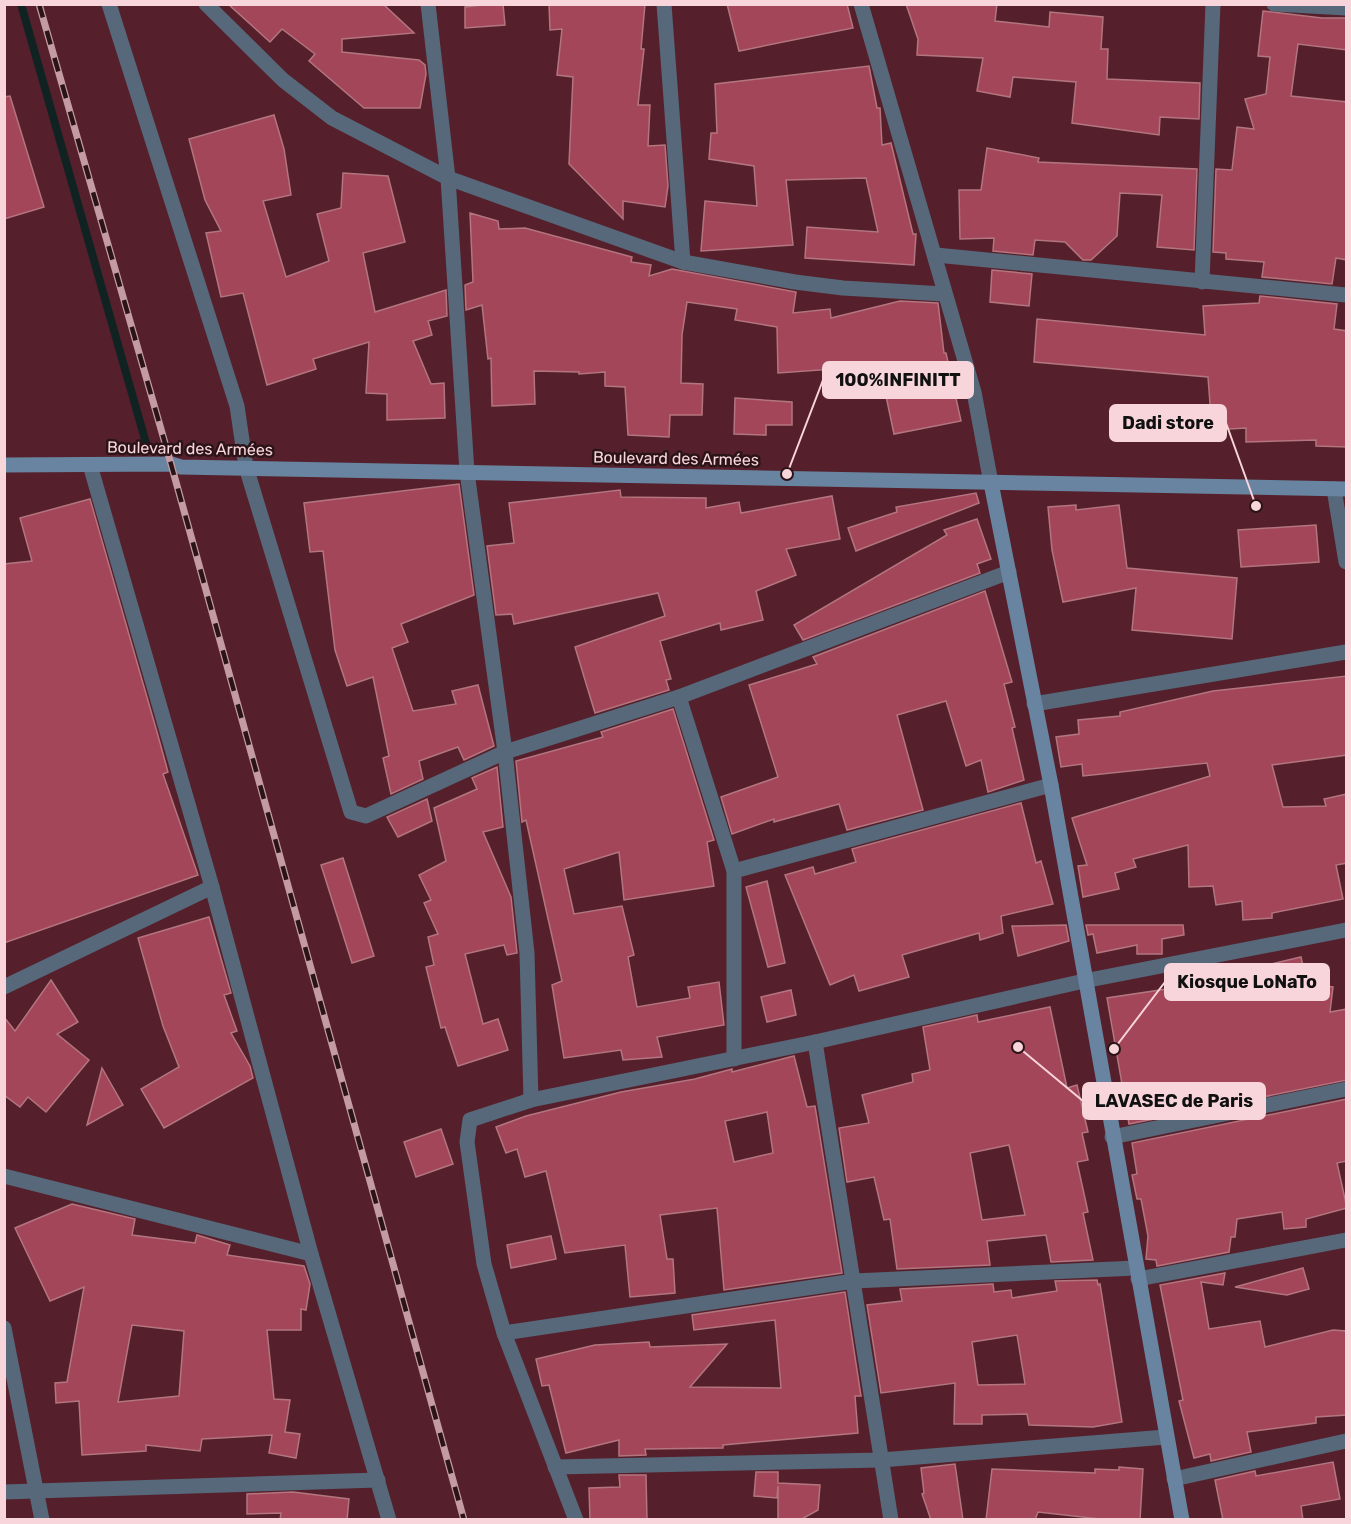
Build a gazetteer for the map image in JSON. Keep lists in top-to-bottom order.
{
  "streets": {
    "main road": ["Boulevard des Armées"]
  },
  "places": [
    "100%INFINITT",
    "Dadi store",
    "LAVASEC de Paris",
    "Kiosque LoNaTo"
  ]
}
